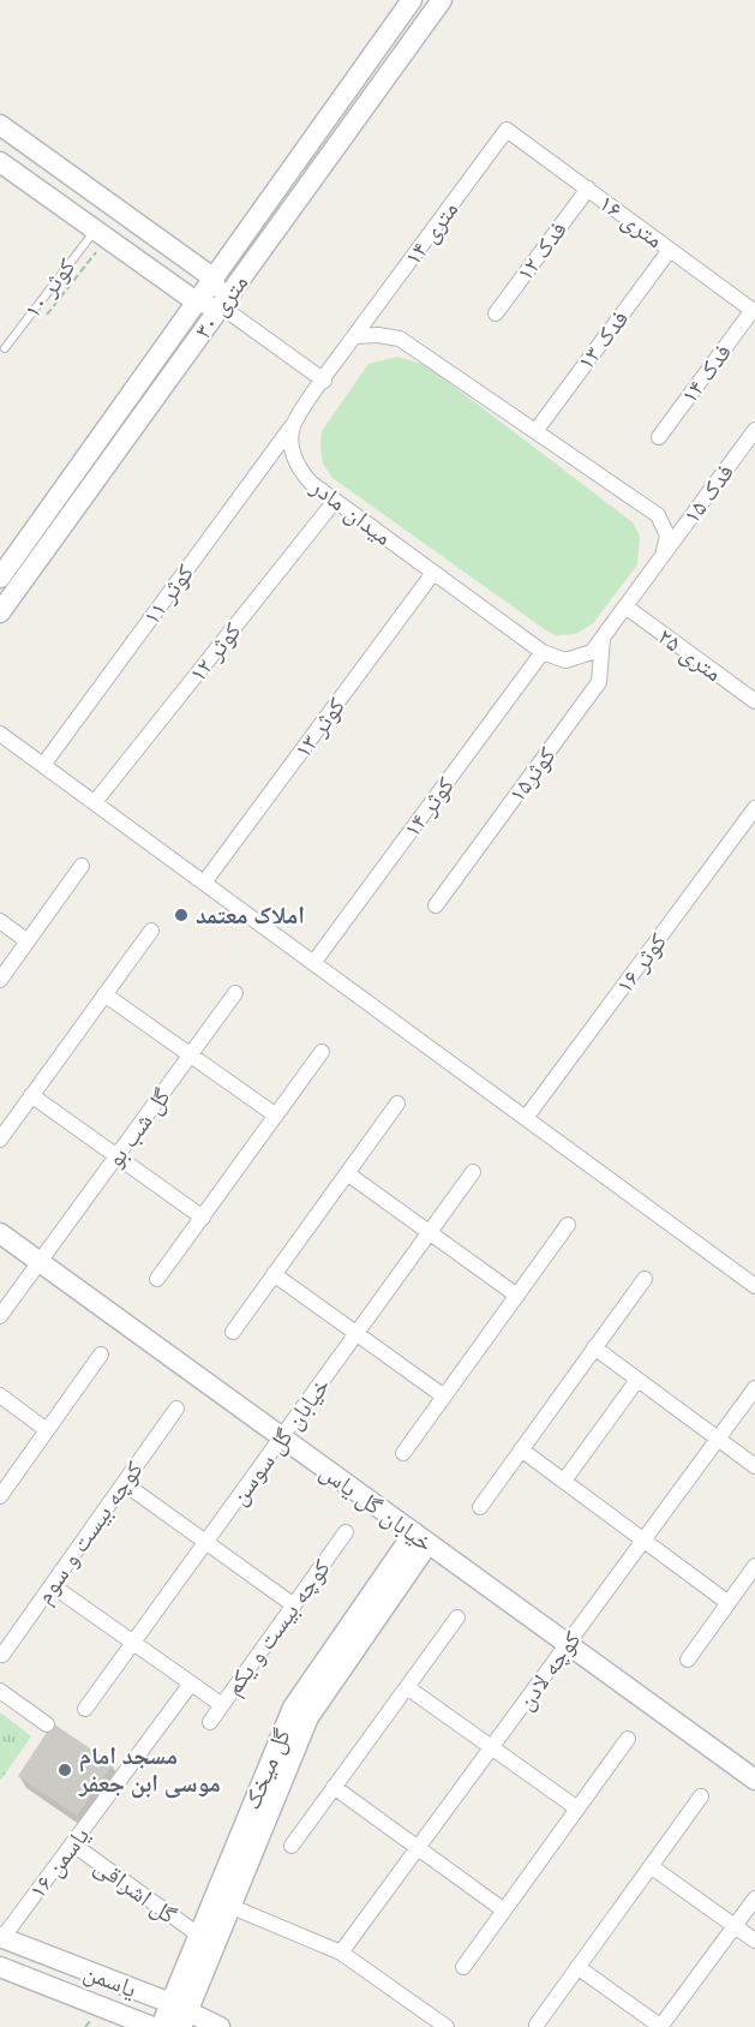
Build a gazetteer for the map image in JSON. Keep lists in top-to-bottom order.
{
  "streets": {
    "street": [
      "۱۶ متری",
      "۱۴ متری",
      "فدک ۱۲",
      "۳۰ متری",
      "فدک ۱۳",
      "فدک ۱۴",
      "فدک ۱۵",
      "میدان مادر",
      "کوثر ۱۱",
      "کوثر ۱۲",
      "۲۵ متری",
      "کوثر ۱۳",
      "کوثر۱۵",
      "کوثر ۱۴",
      "کوثر ۱۶",
      "گل شب بو",
      "خیابان گل سوسن",
      "خیابان گل یاس",
      "کوچه بیست و سوم",
      "کوچه بیست و یکم",
      "کوچه لادن",
      "گل میخک",
      "یاسمن ۱۶",
      "گل اشراقی",
      "یاسمن"
    ],
    "lane": ["کوثر ۱۰"]
  },
  "crossings": [
    ["۱۶ متری", "۱۴ متری"],
    ["۱۶ متری", "فدک ۱۲"],
    ["۱۶ متری", "فدک ۱۳"],
    ["۱۶ متری", "فدک ۱۴"],
    ["فدک ۱۵", "میدان مادر"],
    ["میدان مادر", "کوثر ۱۱"],
    ["میدان مادر", "کوثر ۱۲"],
    ["میدان مادر", "۲۵ متری"],
    ["میدان مادر", "کوثر ۱۳"],
    ["میدان مادر", "کوثر۱۵"],
    ["میدان مادر", "کوثر ۱۴"],
    ["گل شب بو", "خیابان گل یاس"],
    ["خیابان گل سوسن", "خیابان گل یاس"],
    ["خیابان گل یاس", "کوچه لادن"],
    ["خیابان گل یاس", "گل میخک"],
    ["گل میخک", "گل اشراقی"],
    ["گل میخک", "یاسمن"],
    ["یاسمن ۱۶", "گل اشراقی"],
    ["یاسمن ۱۶", "یاسمن"]
  ],
  "places": ["املاک معتمد", "مسجد امام موسی ابن جعفر"]
}
